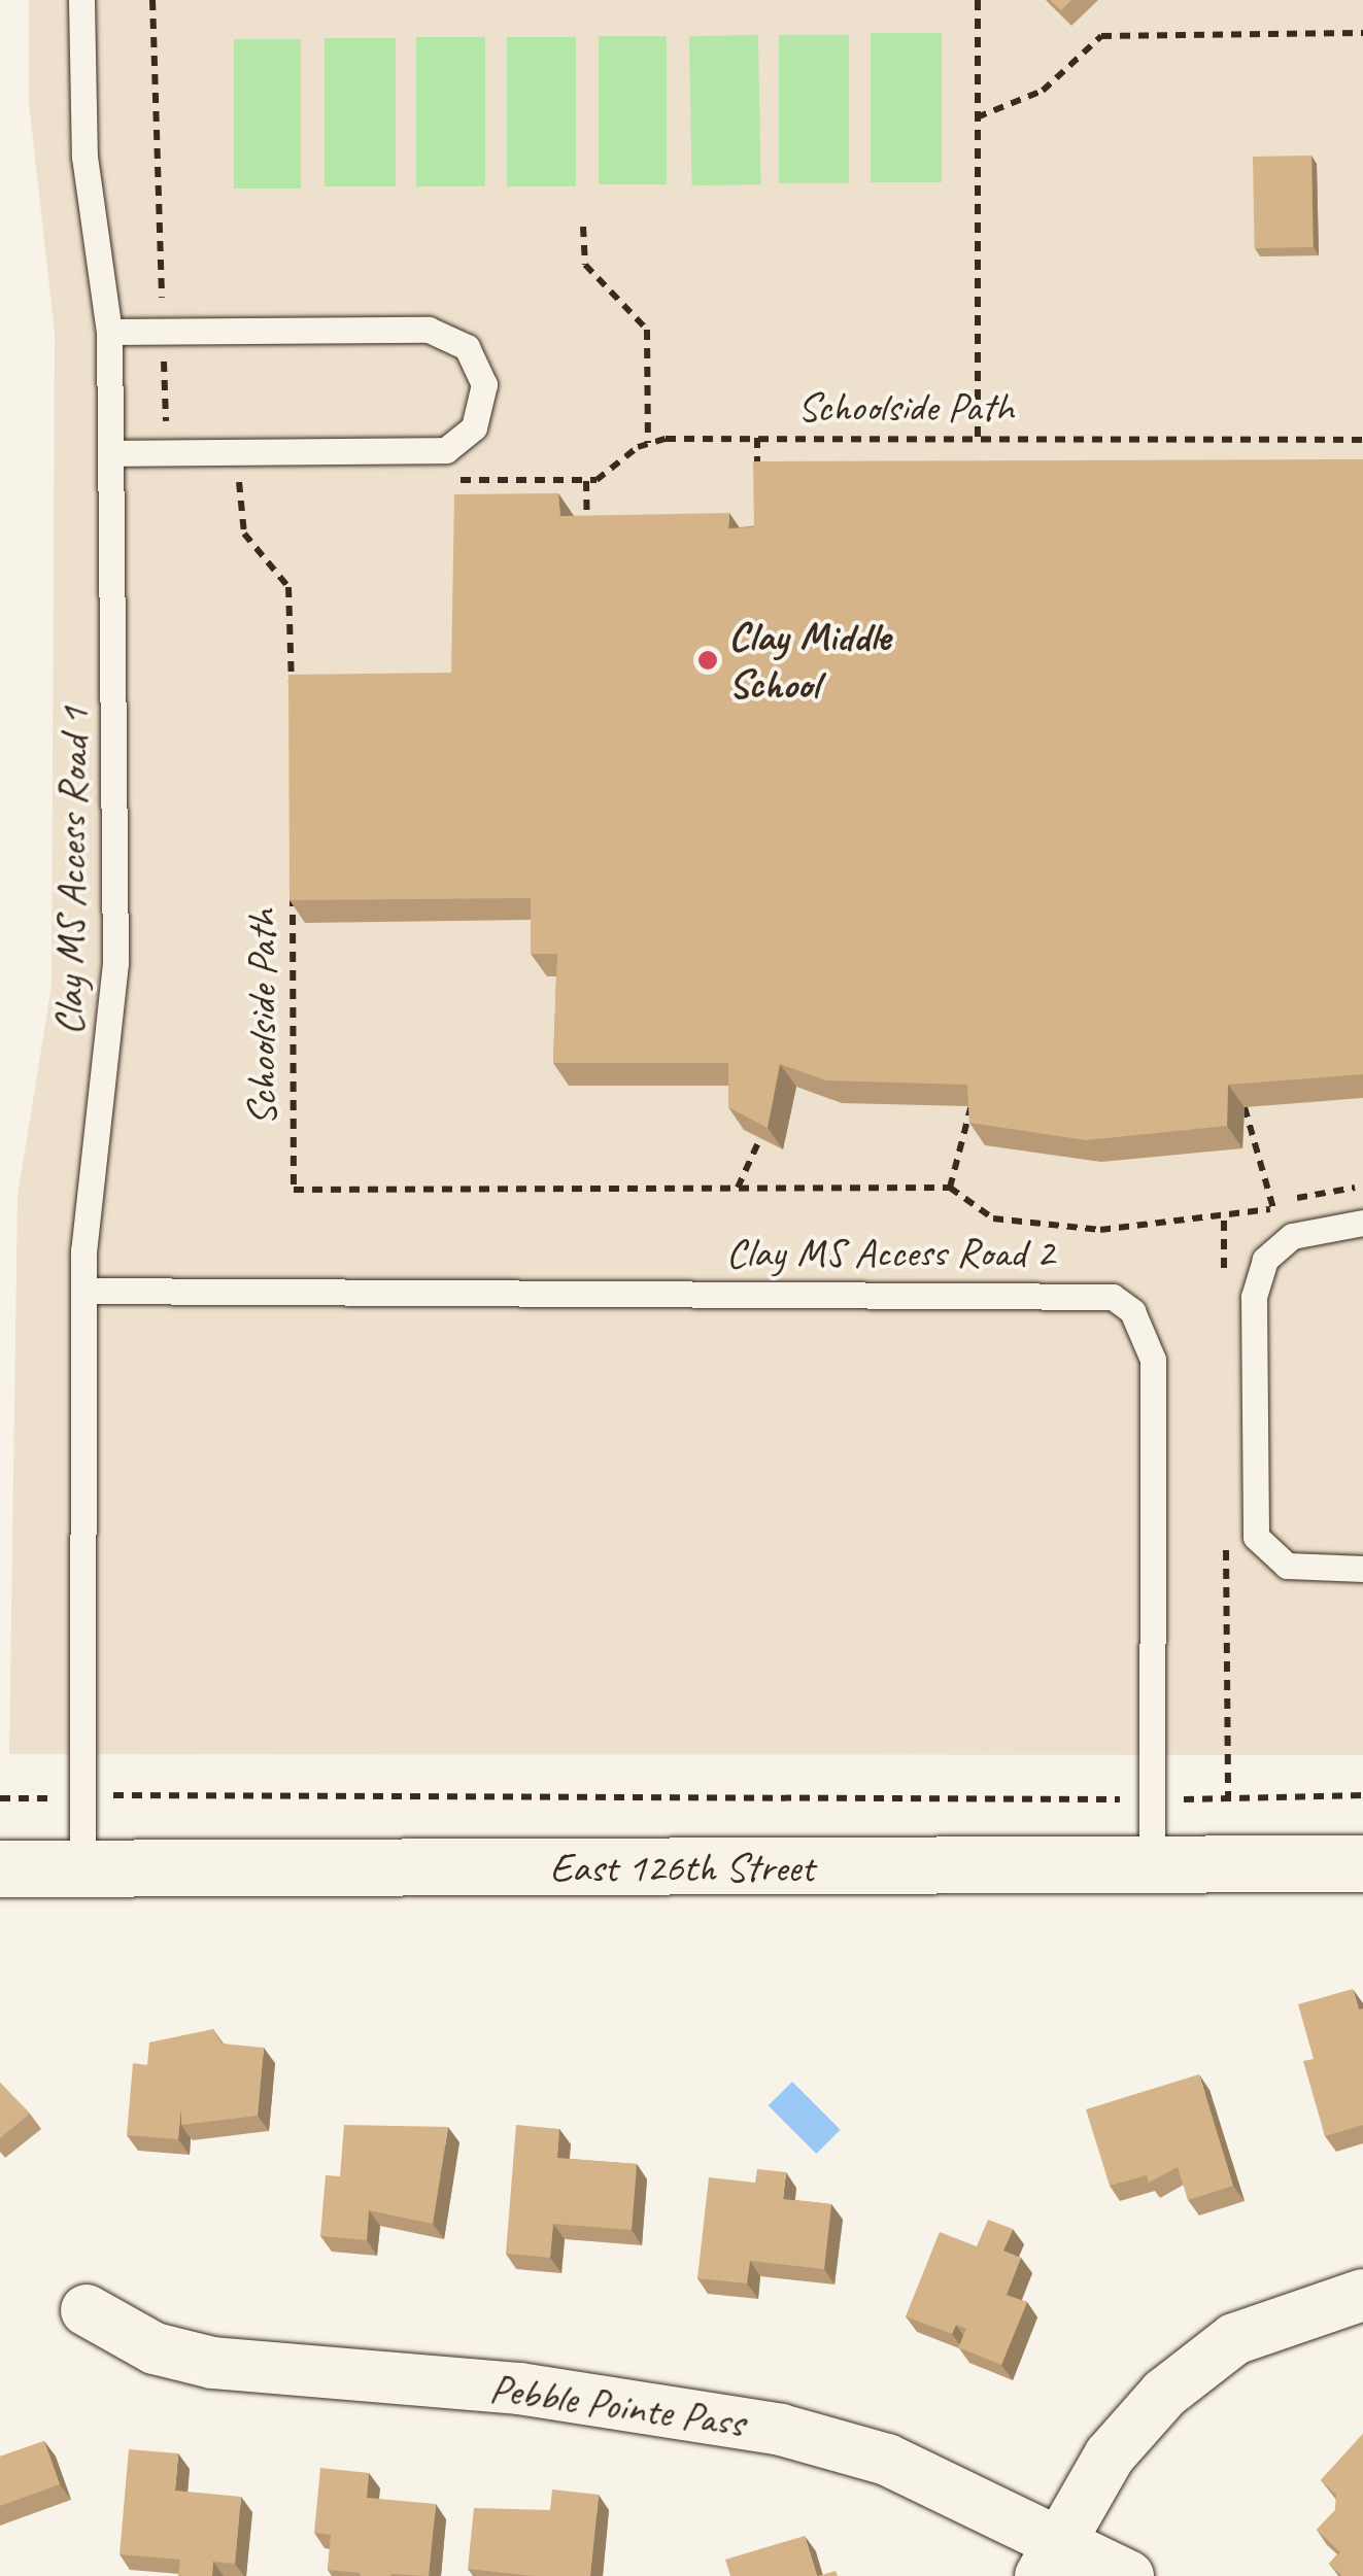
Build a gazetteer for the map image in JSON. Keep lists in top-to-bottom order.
{
  "streets": {
    "street": ["East 126th Street", "Pebble Pointe Pass"],
    "lane": ["Clay MS Access Road 1", "Clay MS Access Road 2"],
    "path": ["Schoolside Path"]
  },
  "crossings": [
    ["Clay MS Access Road 1", "Clay MS Access Road 2"],
    ["Clay MS Access Road 1", "East 126th Street"],
    ["Clay MS Access Road 2", "East 126th Street"]
  ],
  "places": ["Clay Middle School"]
}
